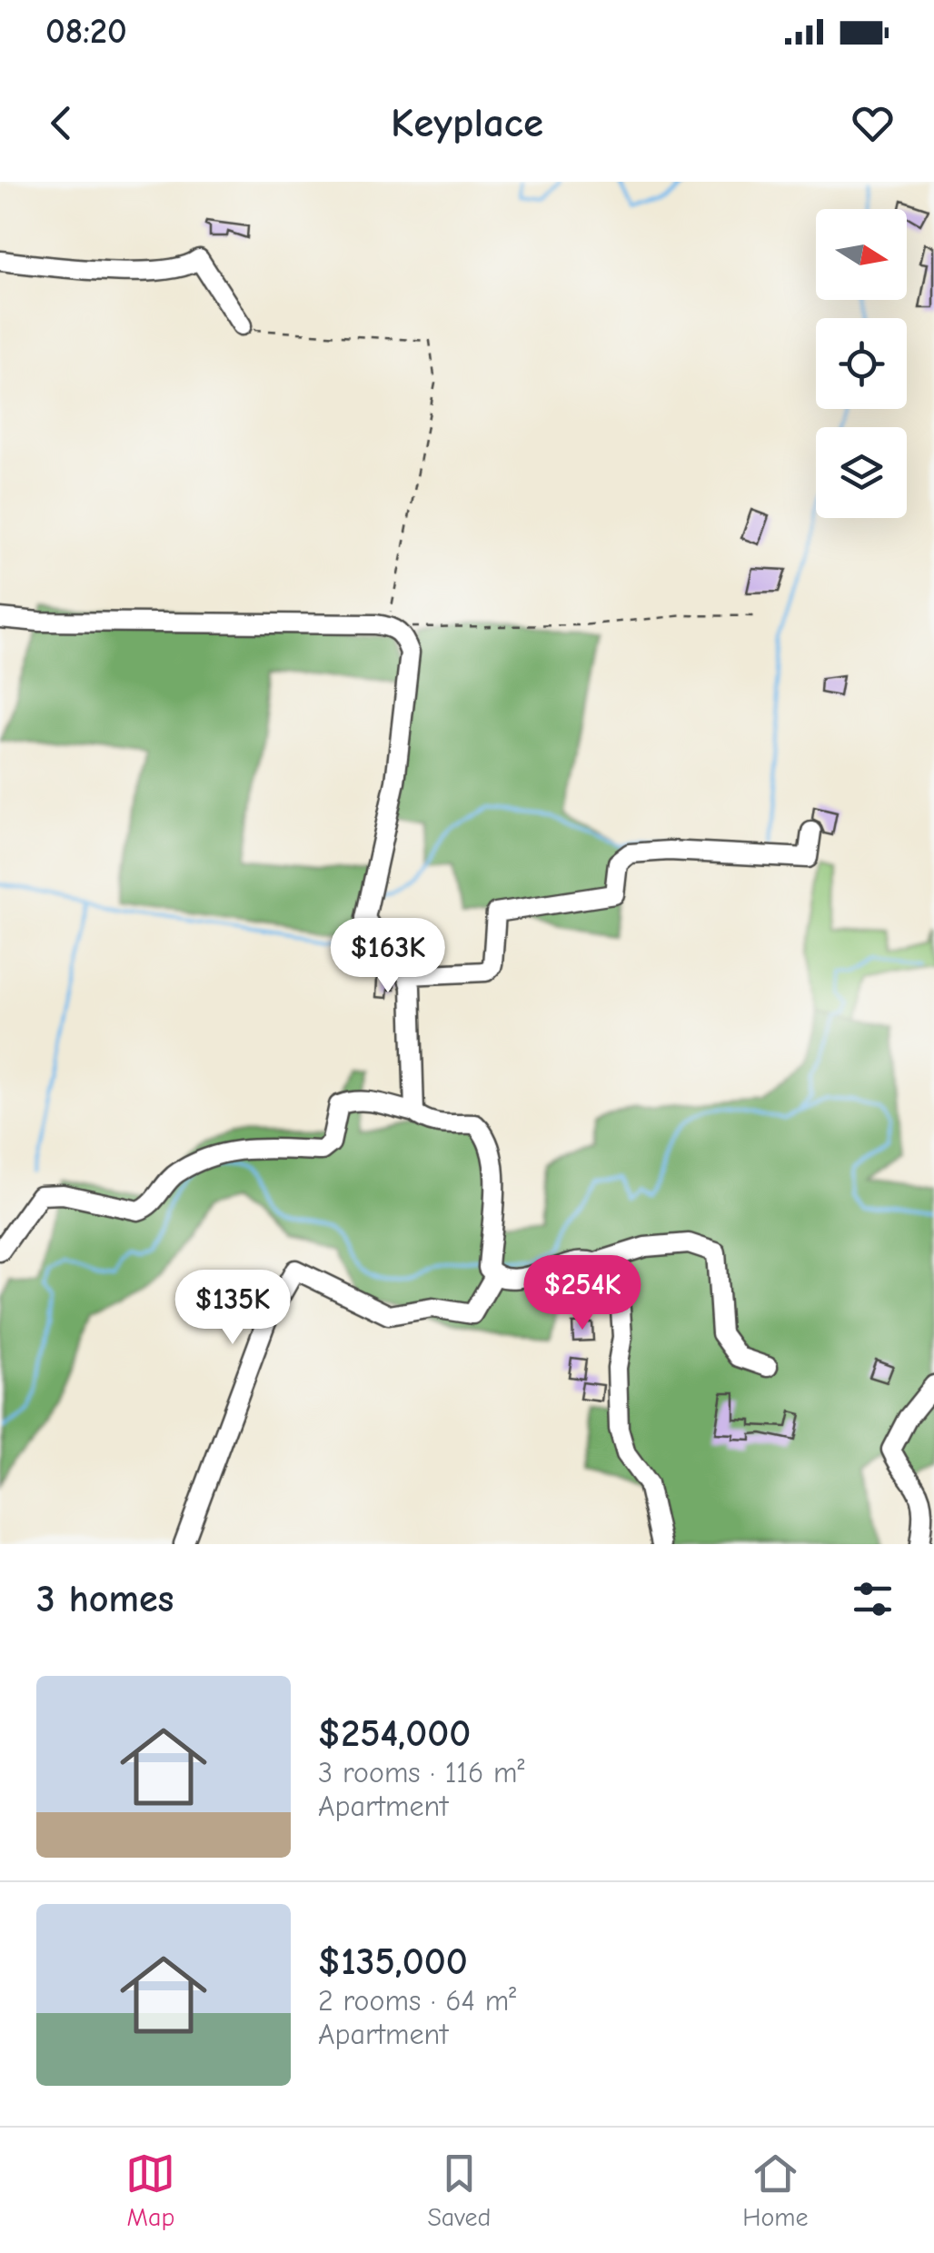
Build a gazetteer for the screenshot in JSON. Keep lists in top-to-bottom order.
{
  "north": "right",
  "page": {
    "status": "08:20",
    "header": "Keyplace",
    "price": ["$163K", "$254K", "$135K"],
    "heading": "3 homes",
    "list": [
      {
        "name": "$254,000",
        "note": "3 rooms · 116 m² · Apartment"
      },
      {
        "name": "$135,000",
        "note": "2 rooms · 64 m² · Apartment"
      }
    ],
    "tabs": ["Map", "Saved", "Home"]
  }
}
